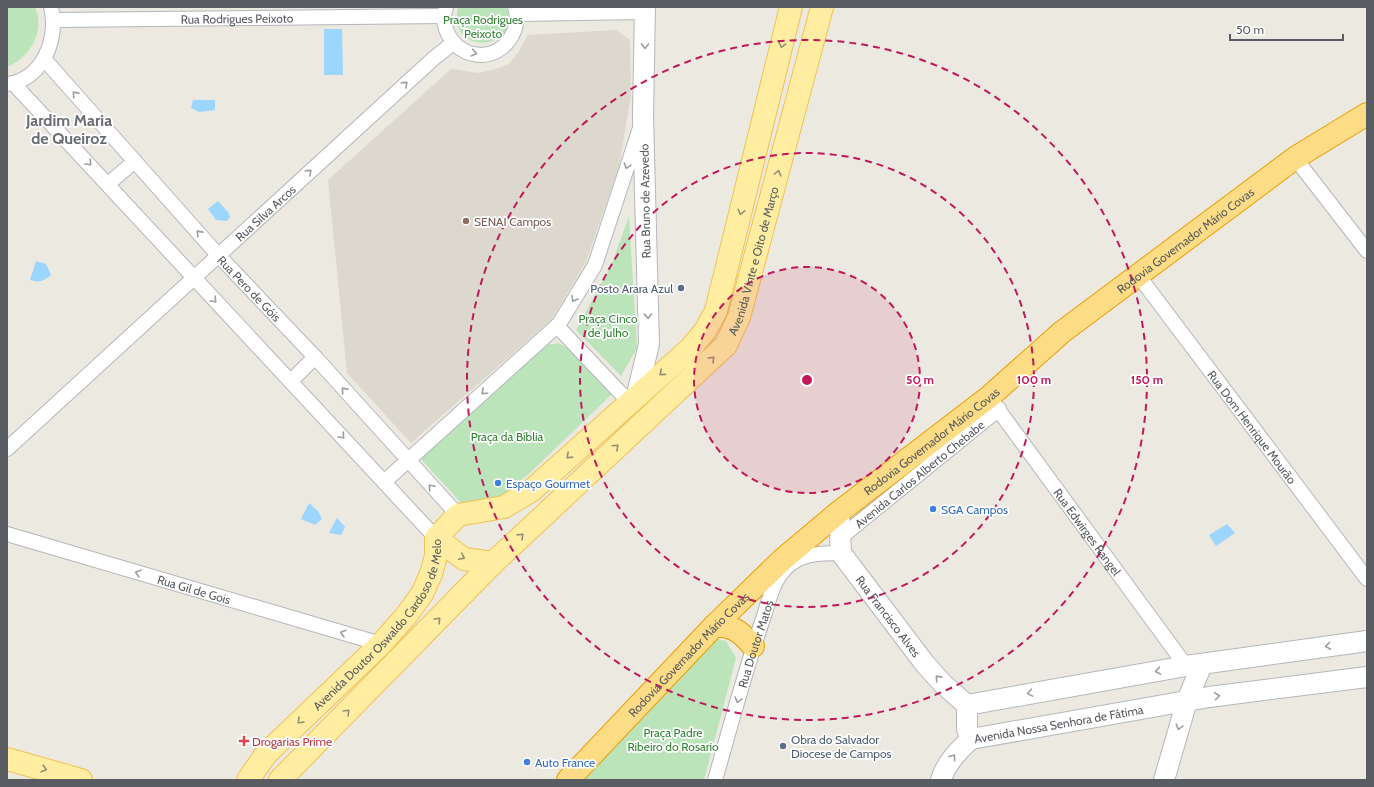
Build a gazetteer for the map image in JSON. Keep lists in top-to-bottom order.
{
  "streets": {
    "highway": ["Rodovia Governador Mário Covas"],
    "main road": [
      "Rua Bruno de Azevedo",
      "Avenida Vinte e Oito de Março",
      "Rua Francisco Alves",
      "Avenida Doutor Oswaldo Cardoso de Melo",
      "Avenida Nossa Senhora de Fátima"
    ],
    "street": [
      "Rua Rodrigues Peixoto",
      "Rua Silva Arcos",
      "Rua Pero de Góis",
      "Rua Dom Henrique Mourão",
      "Avenida Carlos Alberto Chebabe",
      "Rua Edwirges Rangel",
      "Rua Gil de Gois",
      "Rua Doutor Matos"
    ]
  },
  "crossings": [
    ["Rua Rodrigues Peixoto", "Rua Silva Arcos"],
    ["Rua Bruno de Azevedo", "Avenida Vinte e Oito de Março"],
    ["Rua Silva Arcos", "Rua Pero de Góis"],
    ["Rodovia Governador Mário Covas", "Rua Dom Henrique Mourão"],
    ["Rodovia Governador Mário Covas", "Avenida Carlos Alberto Chebabe"],
    ["Rodovia Governador Mário Covas", "Rua Edwirges Rangel"],
    ["Rua Pero de Góis", "Avenida Doutor Oswaldo Cardoso de Melo"],
    ["Avenida Carlos Alberto Chebabe", "Rua Edwirges Rangel"],
    ["Avenida Carlos Alberto Chebabe", "Rua Francisco Alves"],
    ["Avenida Carlos Alberto Chebabe", "Rua Doutor Matos"],
    ["Rua Gil de Gois", "Avenida Doutor Oswaldo Cardoso de Melo"],
    ["Rua Francisco Alves", "Rua Doutor Matos"],
    ["Rua Francisco Alves", "Avenida Nossa Senhora de Fátima"]
  ],
  "one_way": [
    "Rua Bruno de Azevedo",
    "Rua Silva Arcos",
    "Rua Gil de Gois",
    "Rua Francisco Alves",
    "Rua Doutor Matos"
  ],
  "districts": ["Jardim Maria de Queiroz"],
  "parks": [
    "Praça Rodrigues Peixoto",
    "Praça Cinco de Julho",
    "Praça da Bíblia",
    "Praça Padre Ribeiro do Rosario"
  ],
  "places": {
    "other": [
      "SENAI Campos",
      "Posto Arara Azul",
      "Espaço Gourmet",
      "SGA Campos",
      "Obra do Salvador Diocese de Campos",
      "Auto France"
    ],
    "health": ["Drogarias Prime"]
  },
  "scale_bar": "50 m",
  "rings": ["50 m", "100 m", "150 m"]
}
